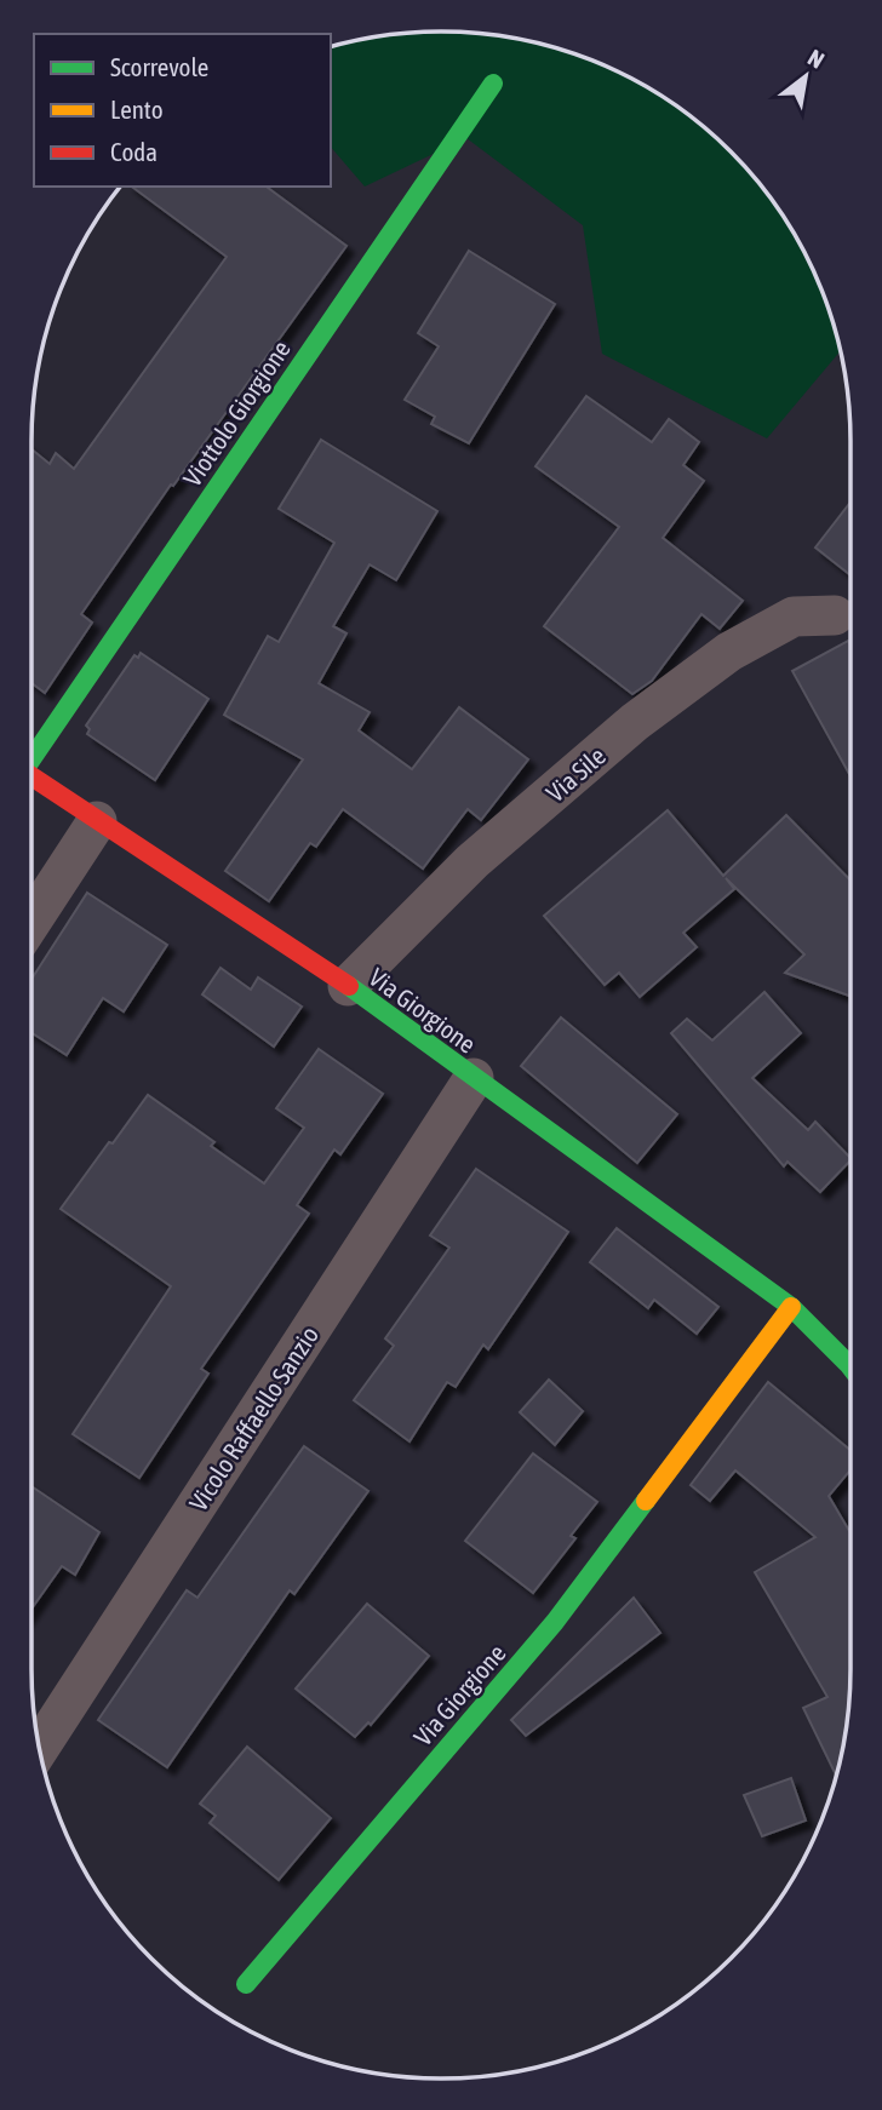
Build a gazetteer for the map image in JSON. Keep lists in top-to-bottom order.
{
  "streets": {
    "street": [
      "Viottolo Giorgione",
      "Via Sile",
      "Via Giorgione",
      "Vicolo Raffaello Sanzio"
    ]
  },
  "crossings": [
    ["Via Sile", "Via Giorgione"],
    ["Via Giorgione", "Vicolo Raffaello Sanzio"]
  ],
  "legend": ["Scorrevole", "Lento", "Coda"],
  "north": "top right"
}
